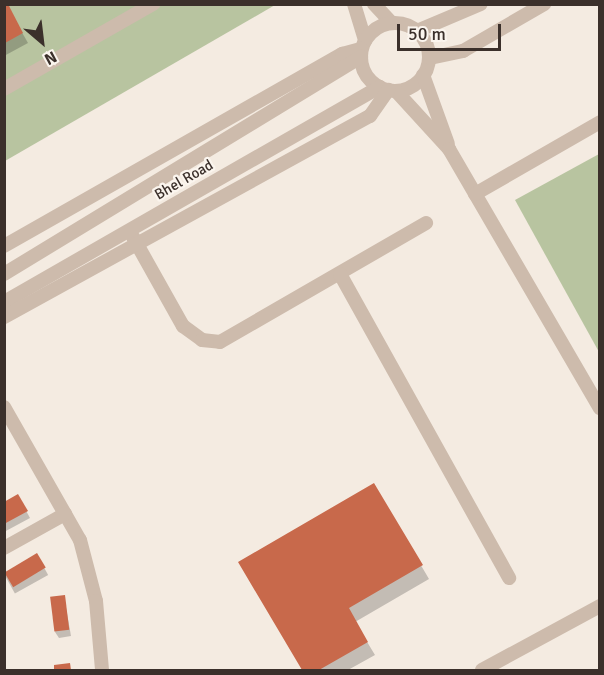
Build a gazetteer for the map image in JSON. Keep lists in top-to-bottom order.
{
  "streets": {
    "street": ["Bhel Road"]
  },
  "scale_bar": "50 m",
  "north": "bottom right"
}
